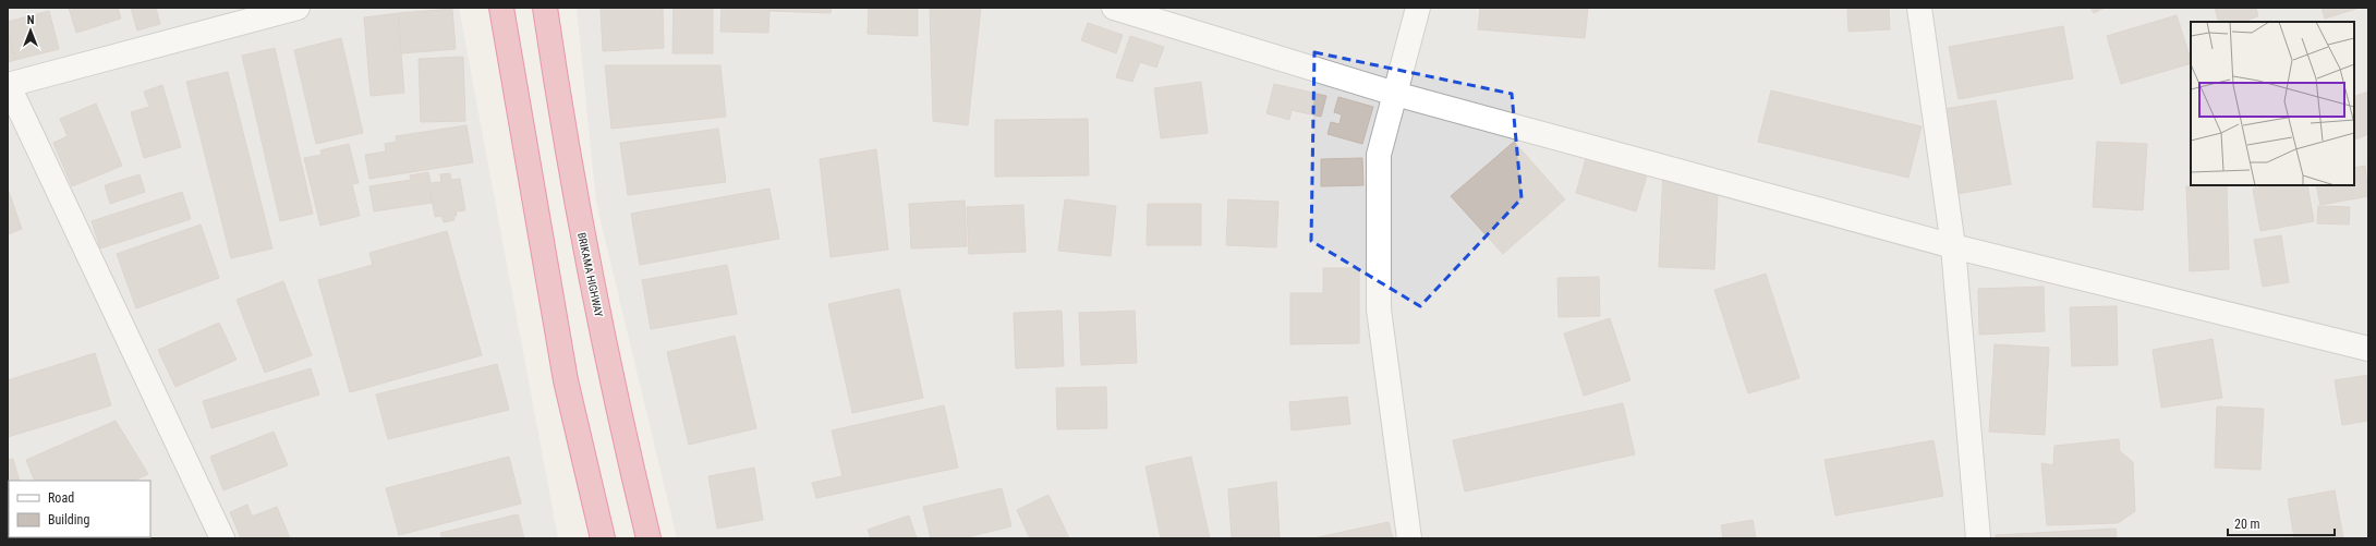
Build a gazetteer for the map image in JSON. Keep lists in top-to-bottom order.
{
  "streets": {
    "highway": ["BRIKAMA HIGHWAY"]
  },
  "legend": ["Road", "Building"],
  "scale_bar": "20 m",
  "north": "top"
}
